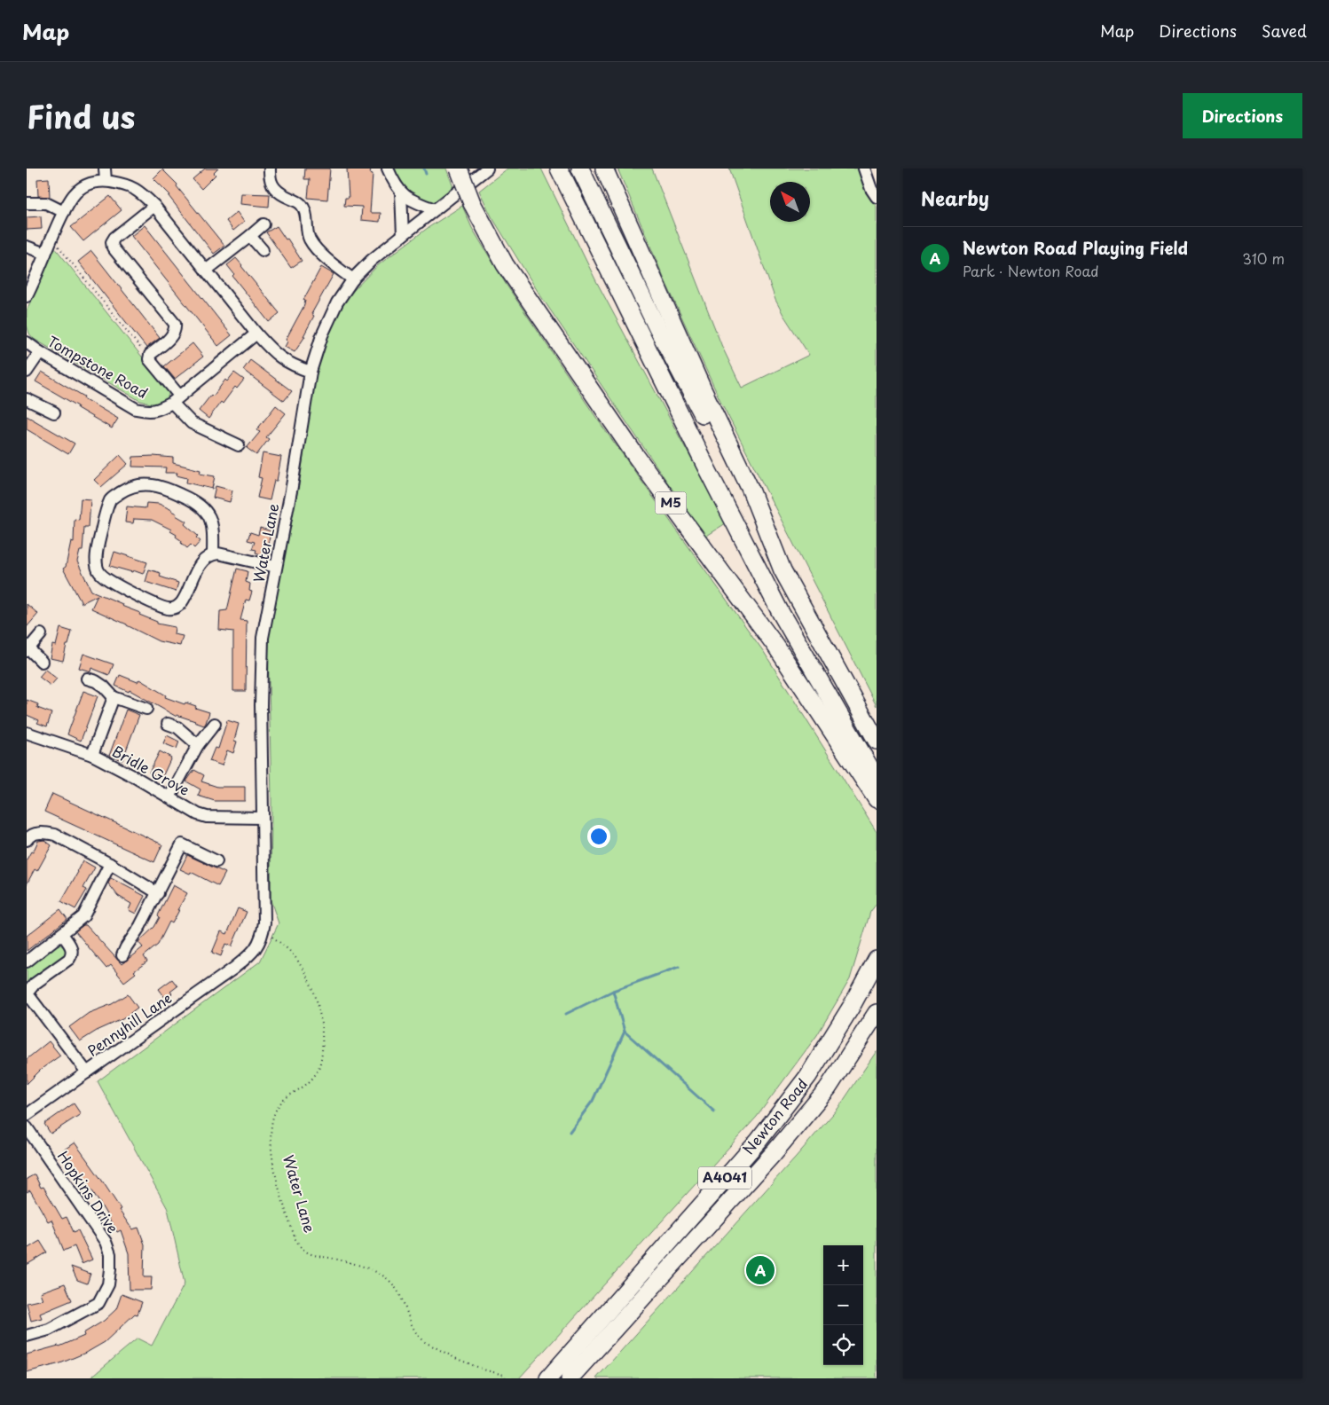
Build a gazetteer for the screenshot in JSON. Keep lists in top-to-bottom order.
{
  "streets": {
    "highway": ["M5", "Newton Road", "A4041"],
    "street": [
      "Tompstone Road",
      "Water Lane",
      "Bridle Grove",
      "Pennyhill Lane",
      "Hopkins Drive"
    ]
  },
  "crossings": [
    ["Water Lane", "Bridle Grove"],
    ["Water Lane", "Pennyhill Lane"]
  ],
  "north": "top left",
  "page": {
    "header": "Map",
    "nav": ["Map", "Directions", "Saved"],
    "title": "Find us",
    "buttons": "Directions",
    "heading": "Nearby",
    "list": [
      {
        "mark": "A",
        "name": "Newton Road Playing Field",
        "note": "Park · Newton Road",
        "value": "310 m"
      }
    ],
    "map_buttons": ["+", "−"],
    "pins": "A"
  }
}
